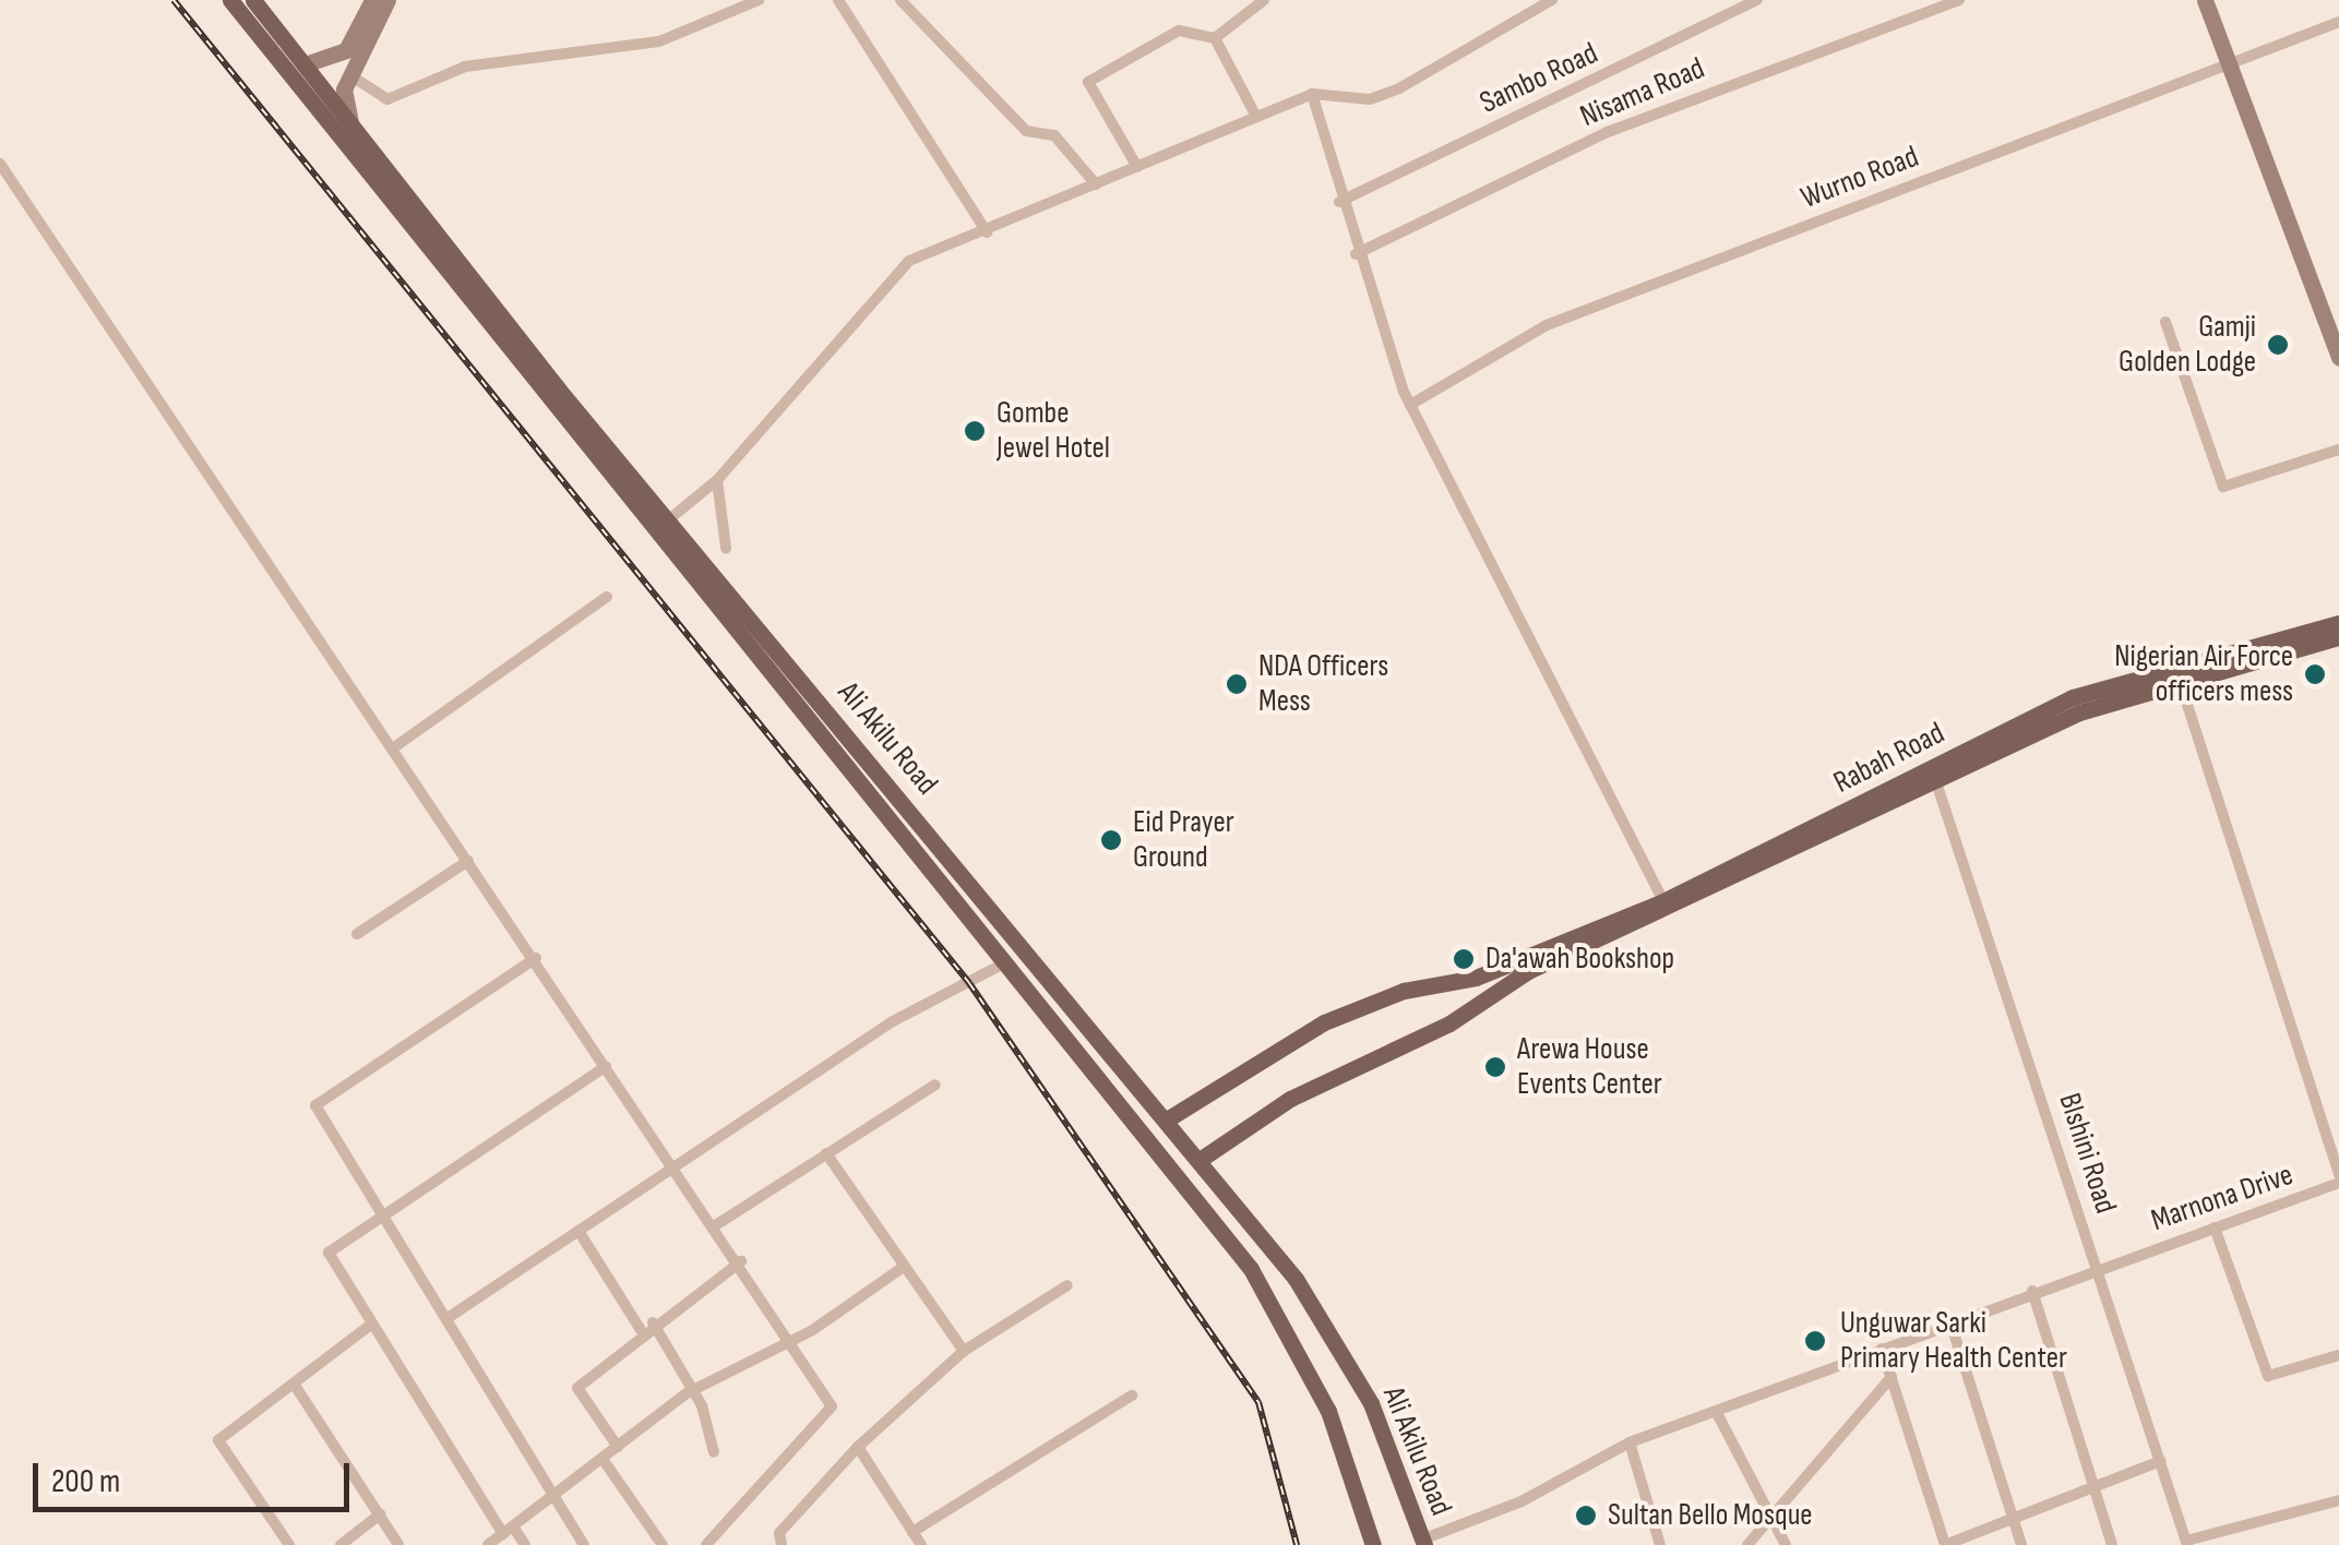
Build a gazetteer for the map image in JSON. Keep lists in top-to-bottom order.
{
  "streets": {
    "main road": ["Ali Akilu Road", "Rabah Road"],
    "street": [
      "Sambo Road",
      "Nisama Road",
      "Wurno Road",
      "BIshini Road",
      "Marnona Drive"
    ]
  },
  "crossings": [
    ["Ali Akilu Road", "Rabah Road"],
    ["Ali Akilu Road", "Marnona Drive"],
    ["Rabah Road", "BIshini Road"],
    ["BIshini Road", "Marnona Drive"]
  ],
  "places": [
    "Gamji Golden Lodge",
    "Gombe Jewel Hotel",
    "Nigerian Air Force officers mess",
    "NDA Officers Mess",
    "Eid Prayer Ground",
    "Da'awah Bookshop",
    "Arewa House Events Center",
    "Unguwar Sarki Primary Health Center",
    "Sultan Bello Mosque"
  ],
  "scale_bar": "200 m"
}
